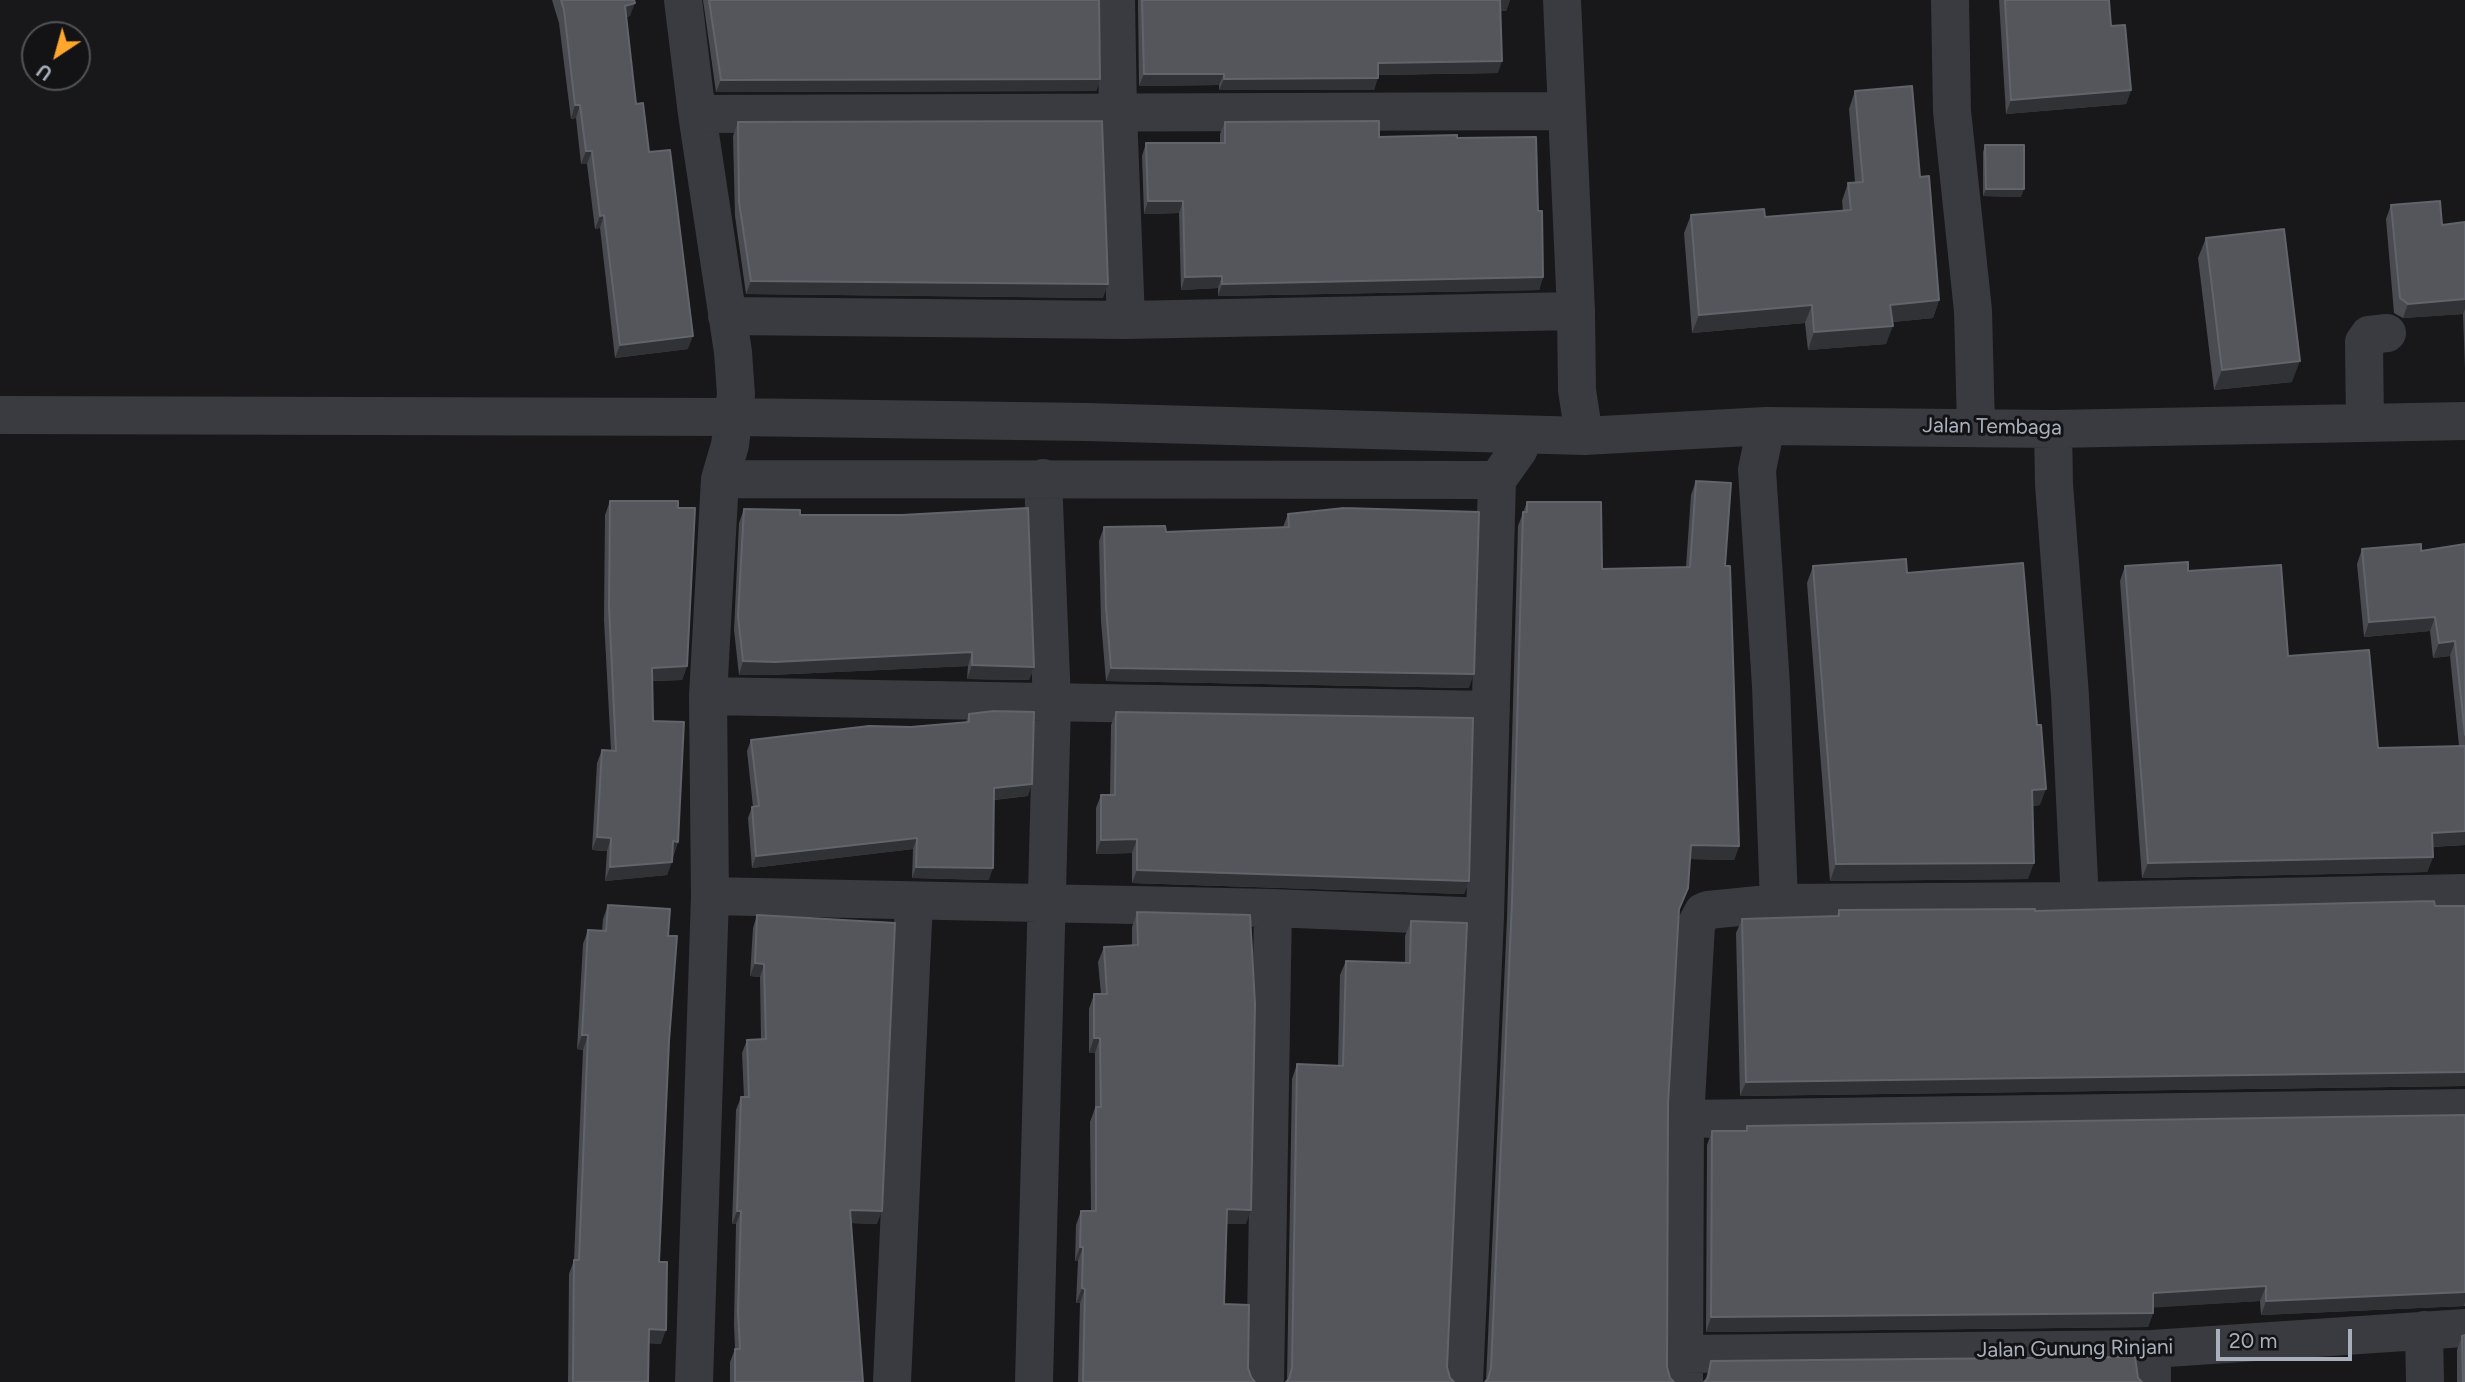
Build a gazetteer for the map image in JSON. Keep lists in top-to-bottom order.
{
  "streets": {
    "street": ["Jalan Tembaga", "Jalan Gunung Rinjani"]
  },
  "scale_bar": "20 m",
  "north": "bottom left"
}
